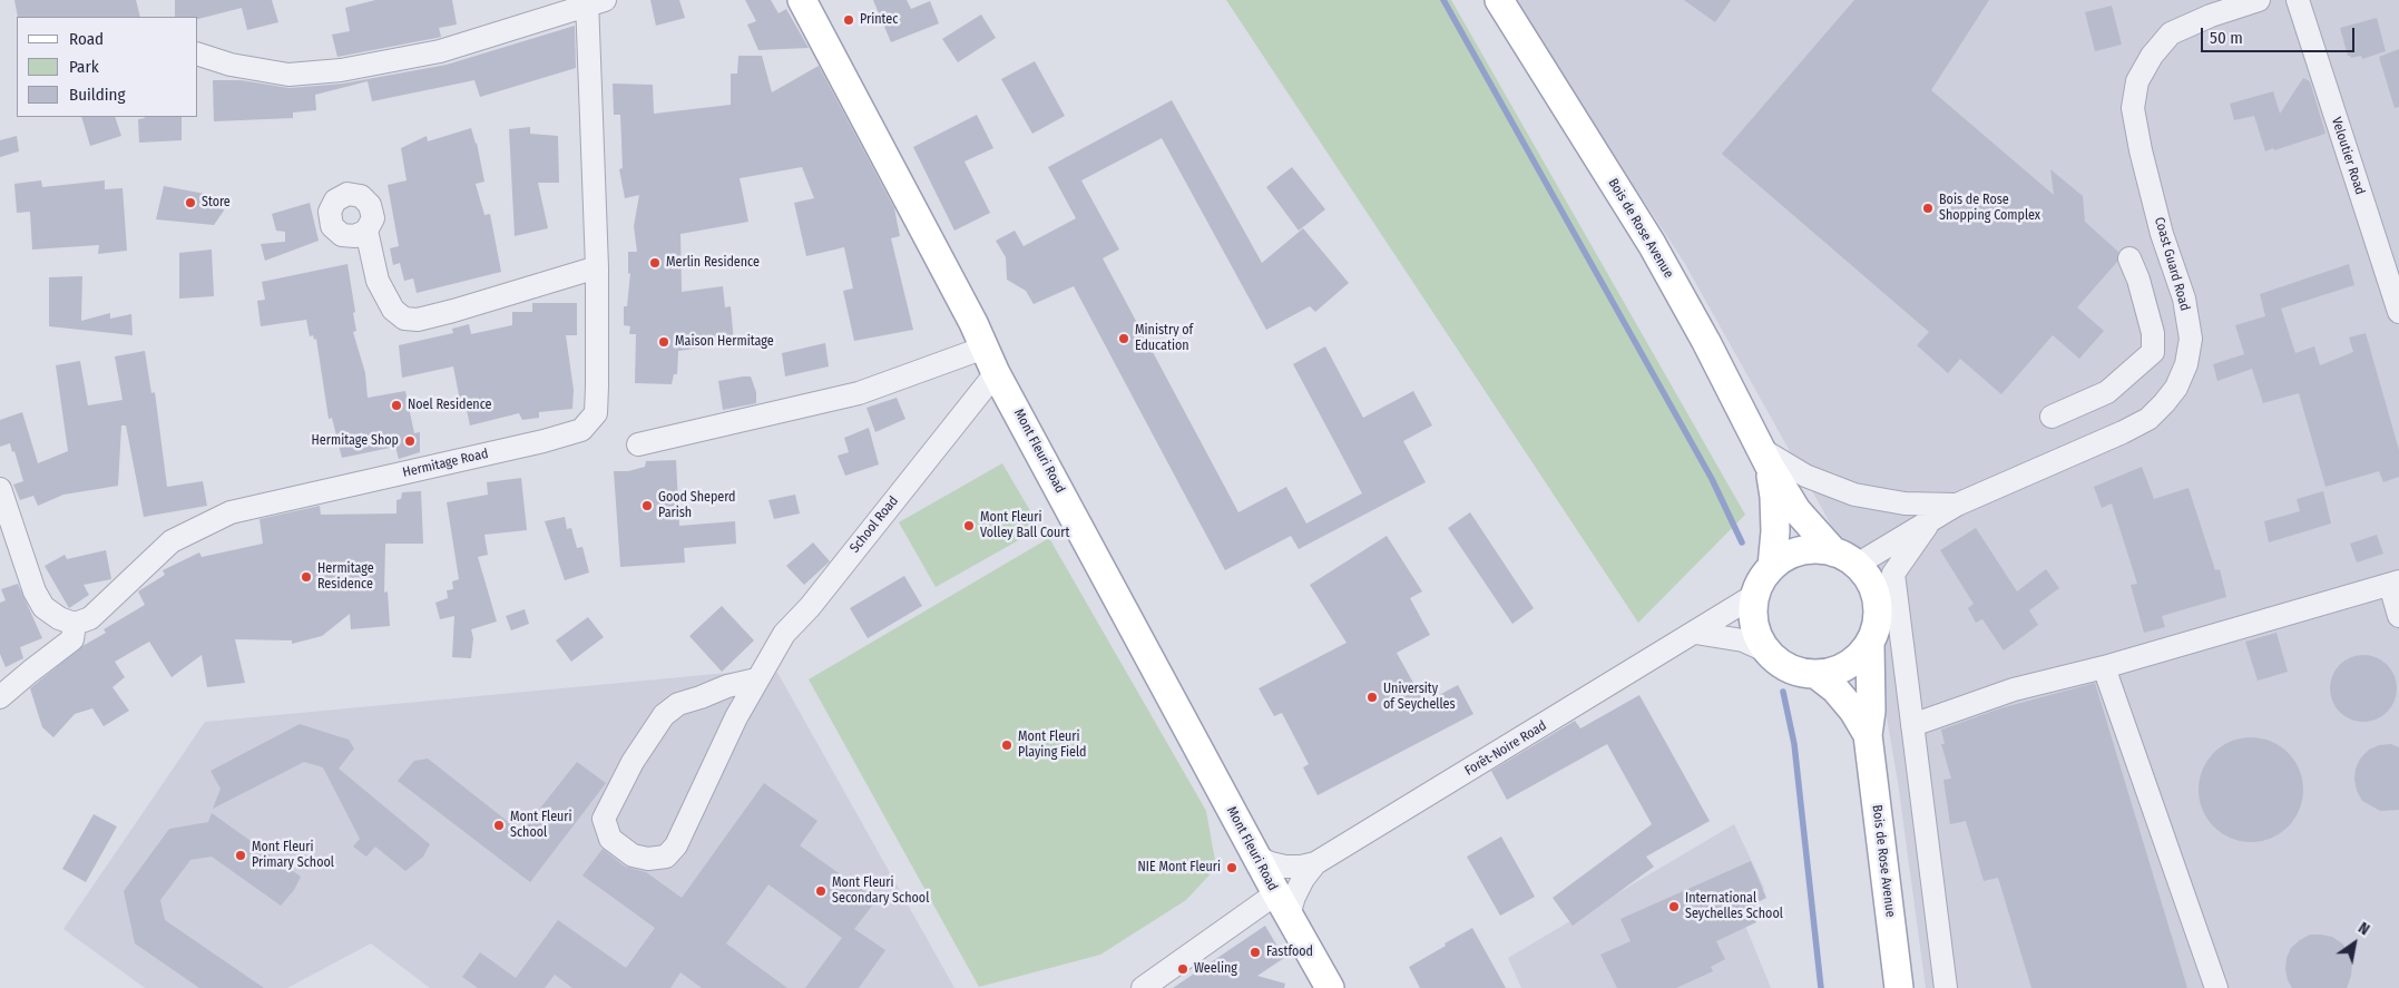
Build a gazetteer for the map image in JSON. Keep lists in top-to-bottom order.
{
  "streets": {
    "main road": ["Bois de Rose Avenue", "Mont Fleuri Road"],
    "street": [
      "Veloutier Road",
      "Coast Guard Road",
      "Hermitage Road",
      "School Road",
      "Forêt-Noire Road"
    ]
  },
  "crossings": [
    ["Bois de Rose Avenue", "Coast Guard Road"],
    ["Bois de Rose Avenue", "Forêt-Noire Road"],
    ["Coast Guard Road", "Forêt-Noire Road"],
    ["Mont Fleuri Road", "School Road"],
    ["Mont Fleuri Road", "Forêt-Noire Road"]
  ],
  "places": [
    "Printec",
    "Store",
    "Bois de Rose Shopping Complex",
    "Merlin Residence",
    "Ministry of Education",
    "Maison Hermitage",
    "Noel Residence",
    "Hermitage Shop",
    "Good Sheperd Parish",
    "Mont Fleuri Volley Ball Court",
    "Hermitage Residence",
    "University of Seychelles",
    "Mont Fleuri Playing Field",
    "Mont Fleuri School",
    "Mont Fleuri Primary School",
    "NIE Mont Fleuri",
    "Mont Fleuri Secondary School",
    "International Seychelles School",
    "Fastfood",
    "Weeling"
  ],
  "legend": ["Road", "Park", "Building"],
  "scale_bar": "50 m",
  "north": "top right"
}
